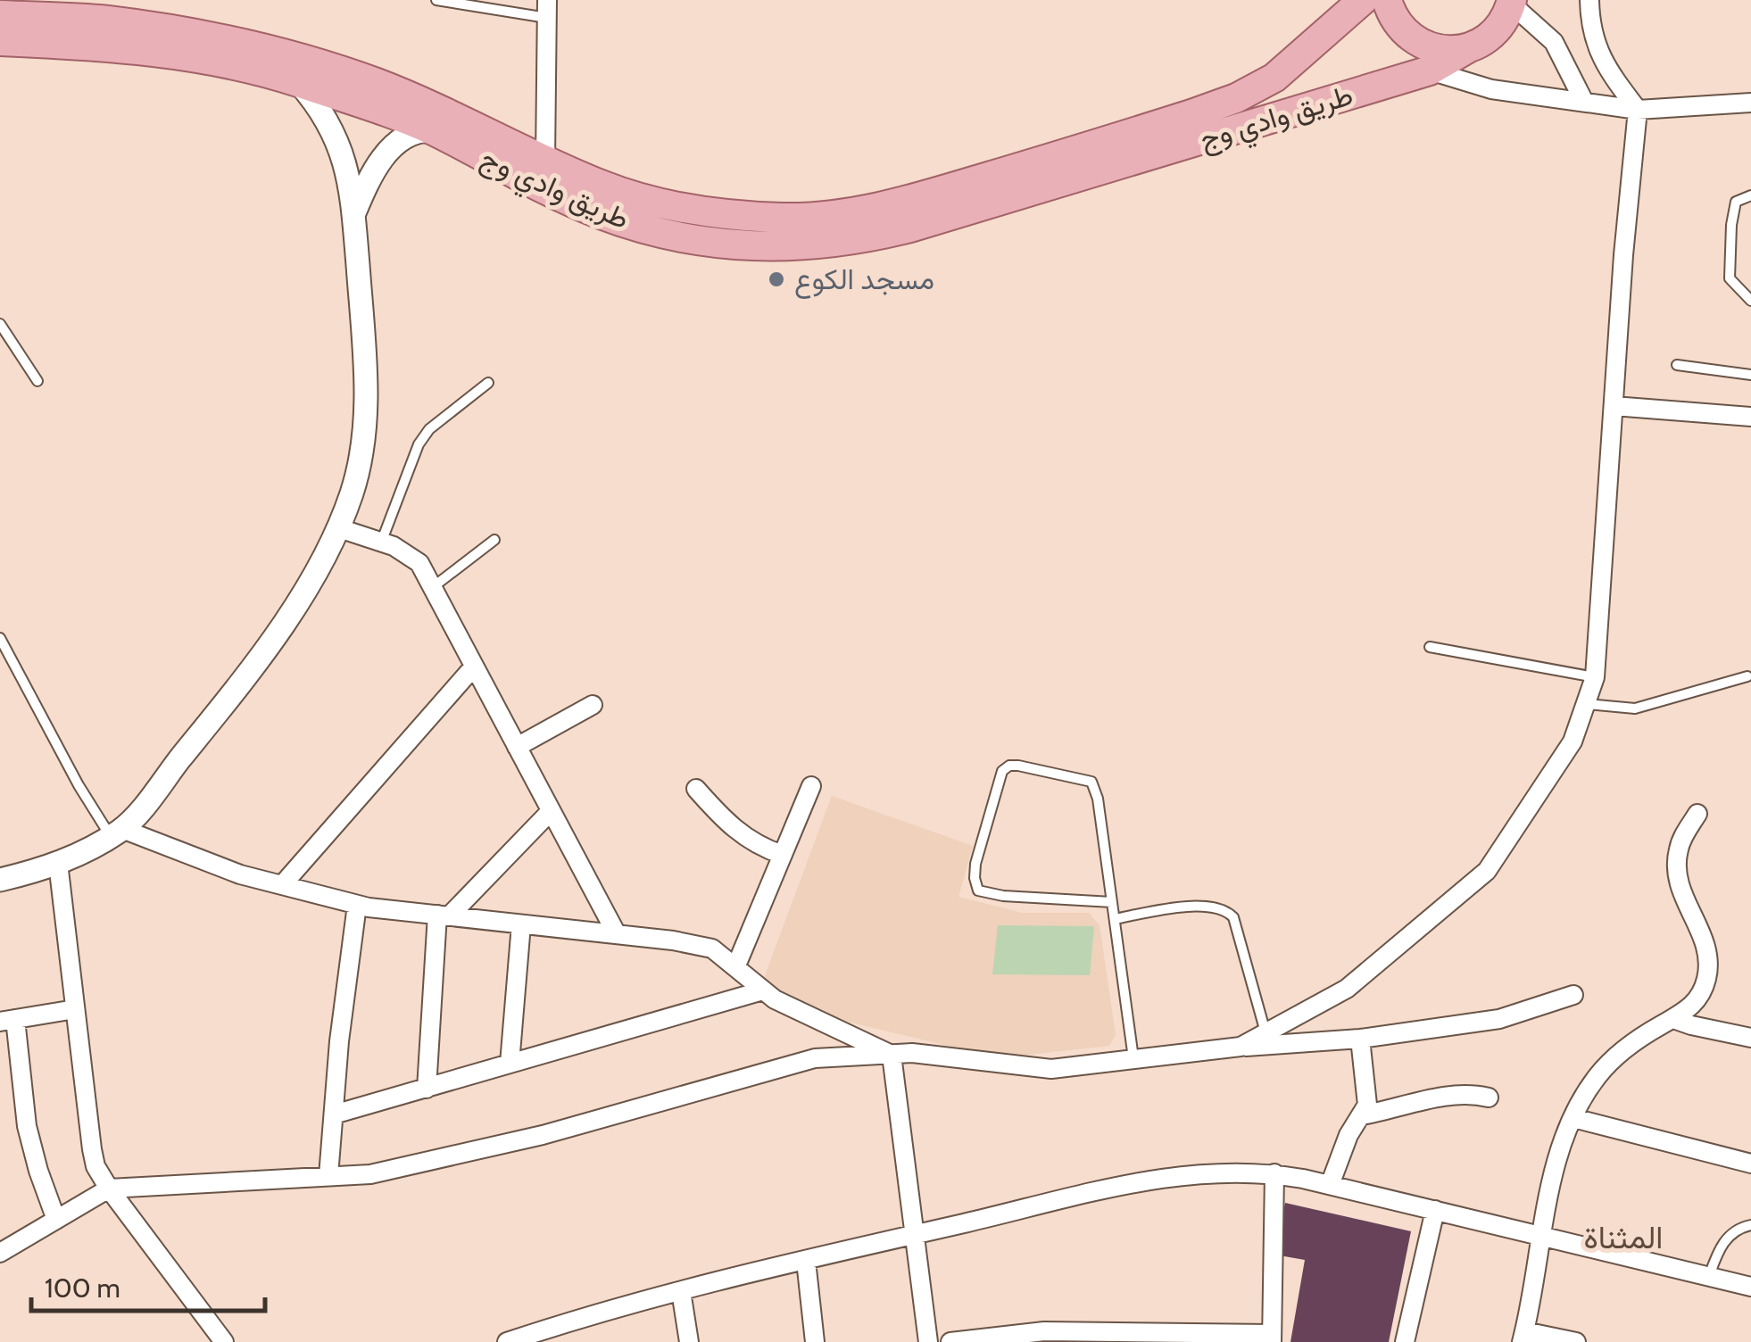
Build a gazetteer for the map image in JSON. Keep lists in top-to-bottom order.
{
  "streets": {
    "main road": ["طريق وادي وج"]
  },
  "districts": ["المثناة"],
  "places": ["مسجد الكوع"],
  "scale_bar": "100 m"
}
